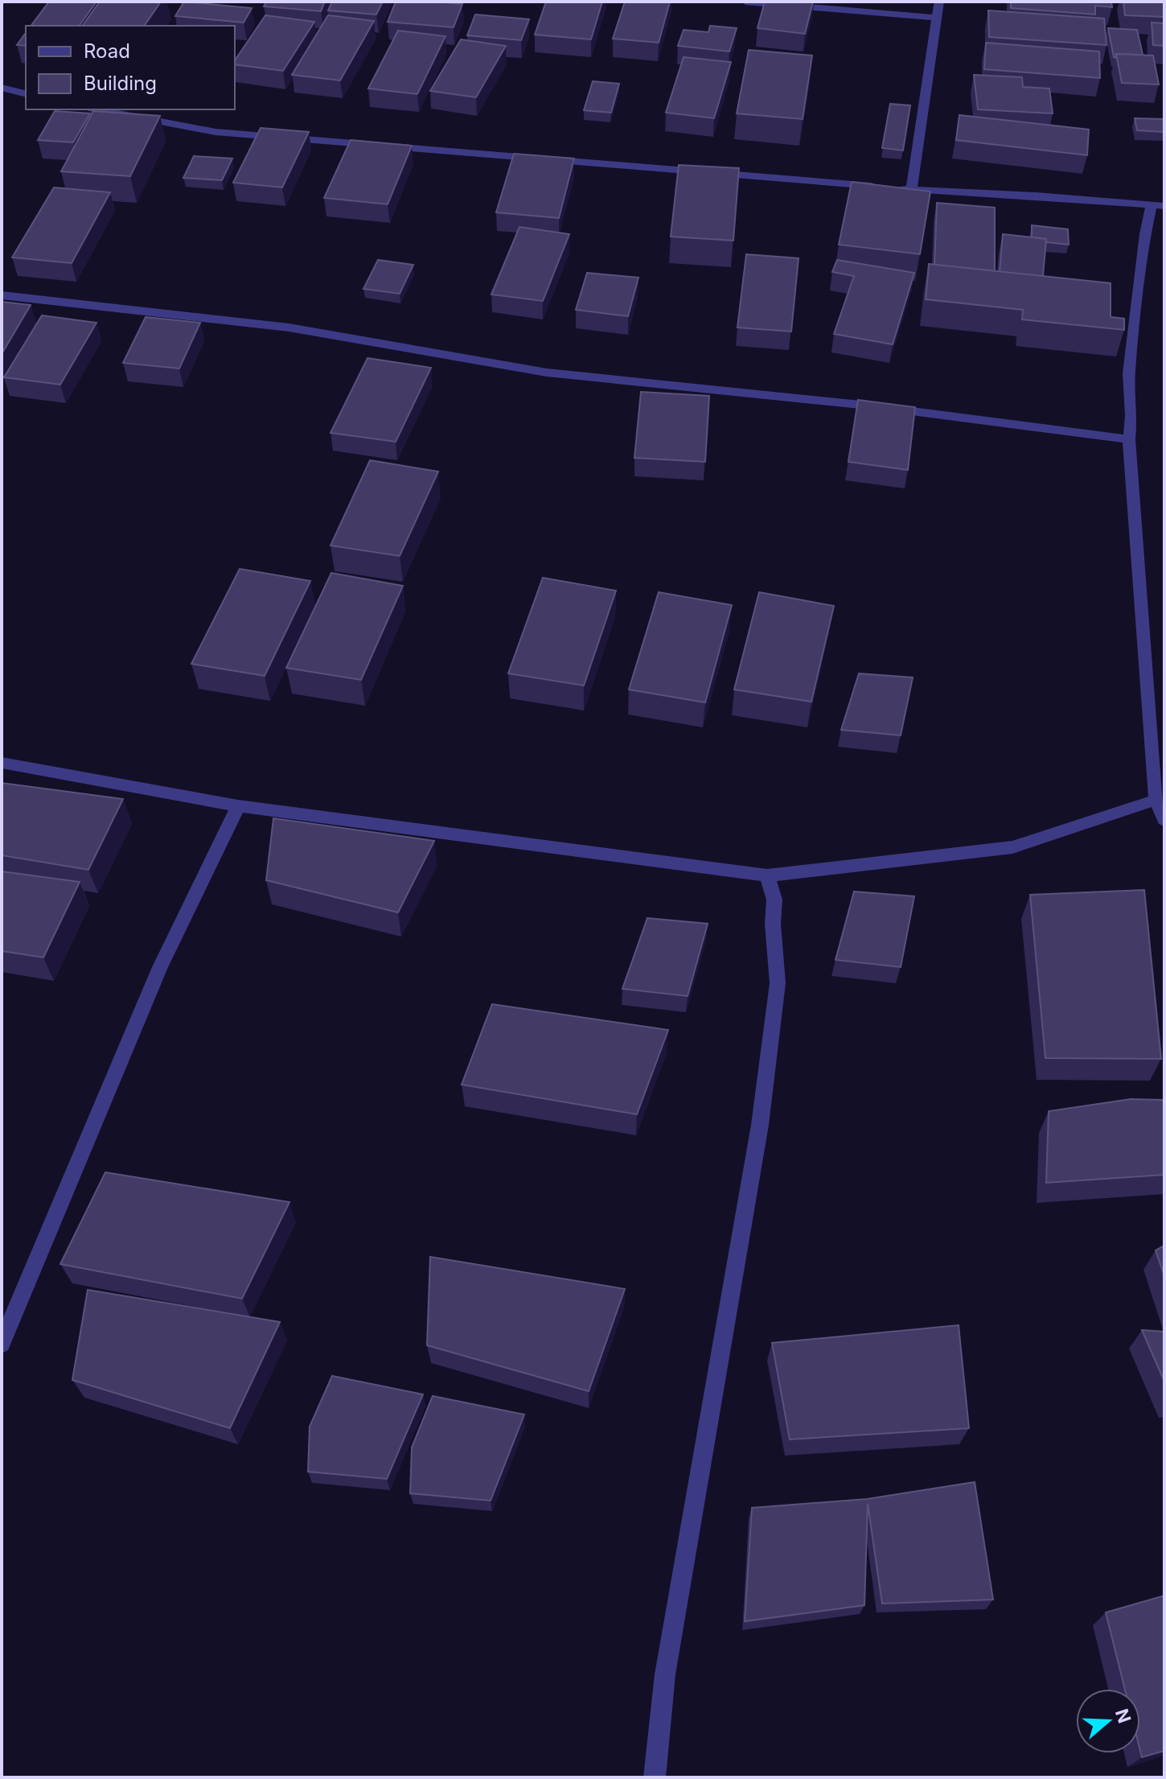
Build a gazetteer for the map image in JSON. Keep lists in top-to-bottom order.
{
  "legend": ["Road", "Building"],
  "north": "right"
}
